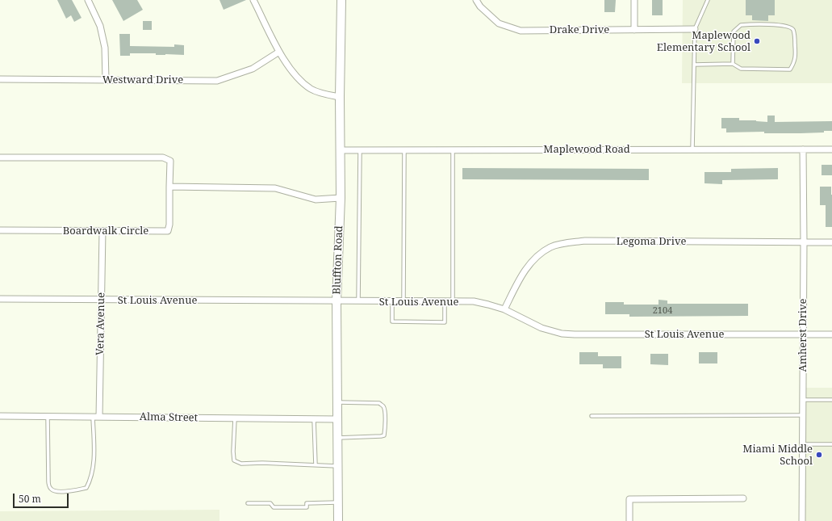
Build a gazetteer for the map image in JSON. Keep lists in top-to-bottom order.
{
  "streets": {
    "main road": ["Bluffton Road"],
    "street": [
      "Drake Drive",
      "Westward Drive",
      "Maplewood Road",
      "Boardwalk Circle",
      "Legoma Drive",
      "St Louis Avenue",
      "Vera Avenue",
      "Amherst Drive",
      "Alma Street"
    ]
  },
  "crossings": [
    ["Maplewood Road", "Bluffton Road"],
    ["Maplewood Road", "Amherst Drive"],
    ["Boardwalk Circle", "Vera Avenue"],
    ["Legoma Drive", "St Louis Avenue"],
    ["Legoma Drive", "Amherst Drive"],
    ["Bluffton Road", "St Louis Avenue"],
    ["Bluffton Road", "Alma Street"],
    ["St Louis Avenue", "Vera Avenue"],
    ["St Louis Avenue", "Amherst Drive"],
    ["Vera Avenue", "Alma Street"]
  ],
  "places": ["Maplewood Elementary School", "Miami Middle School"],
  "house_numbers": ["2104"],
  "scale_bar": "50 m"
}
